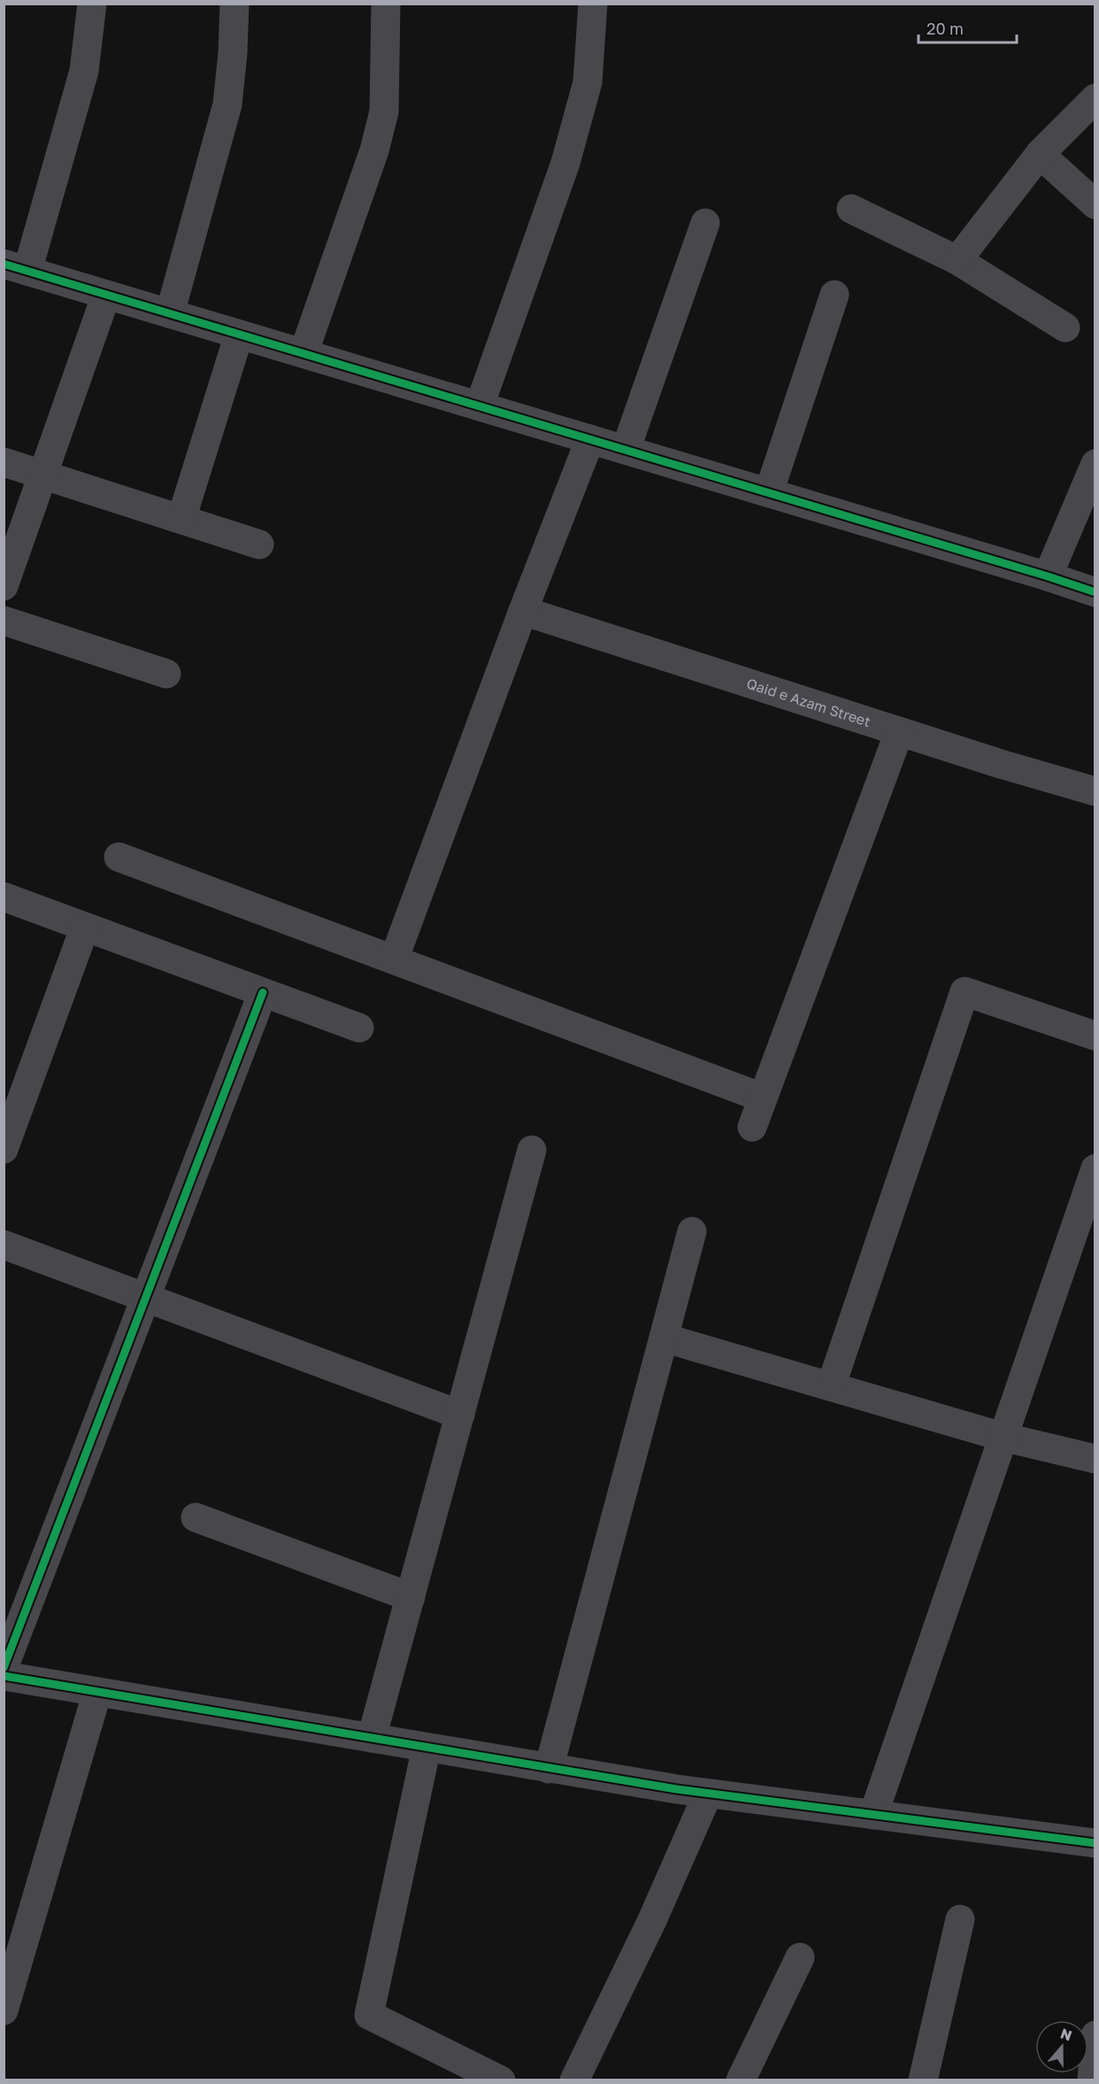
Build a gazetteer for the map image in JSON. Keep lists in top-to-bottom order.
{
  "streets": {
    "street": ["Qaid e Azam Street"]
  },
  "scale_bar": "20 m",
  "north": "top"
}
